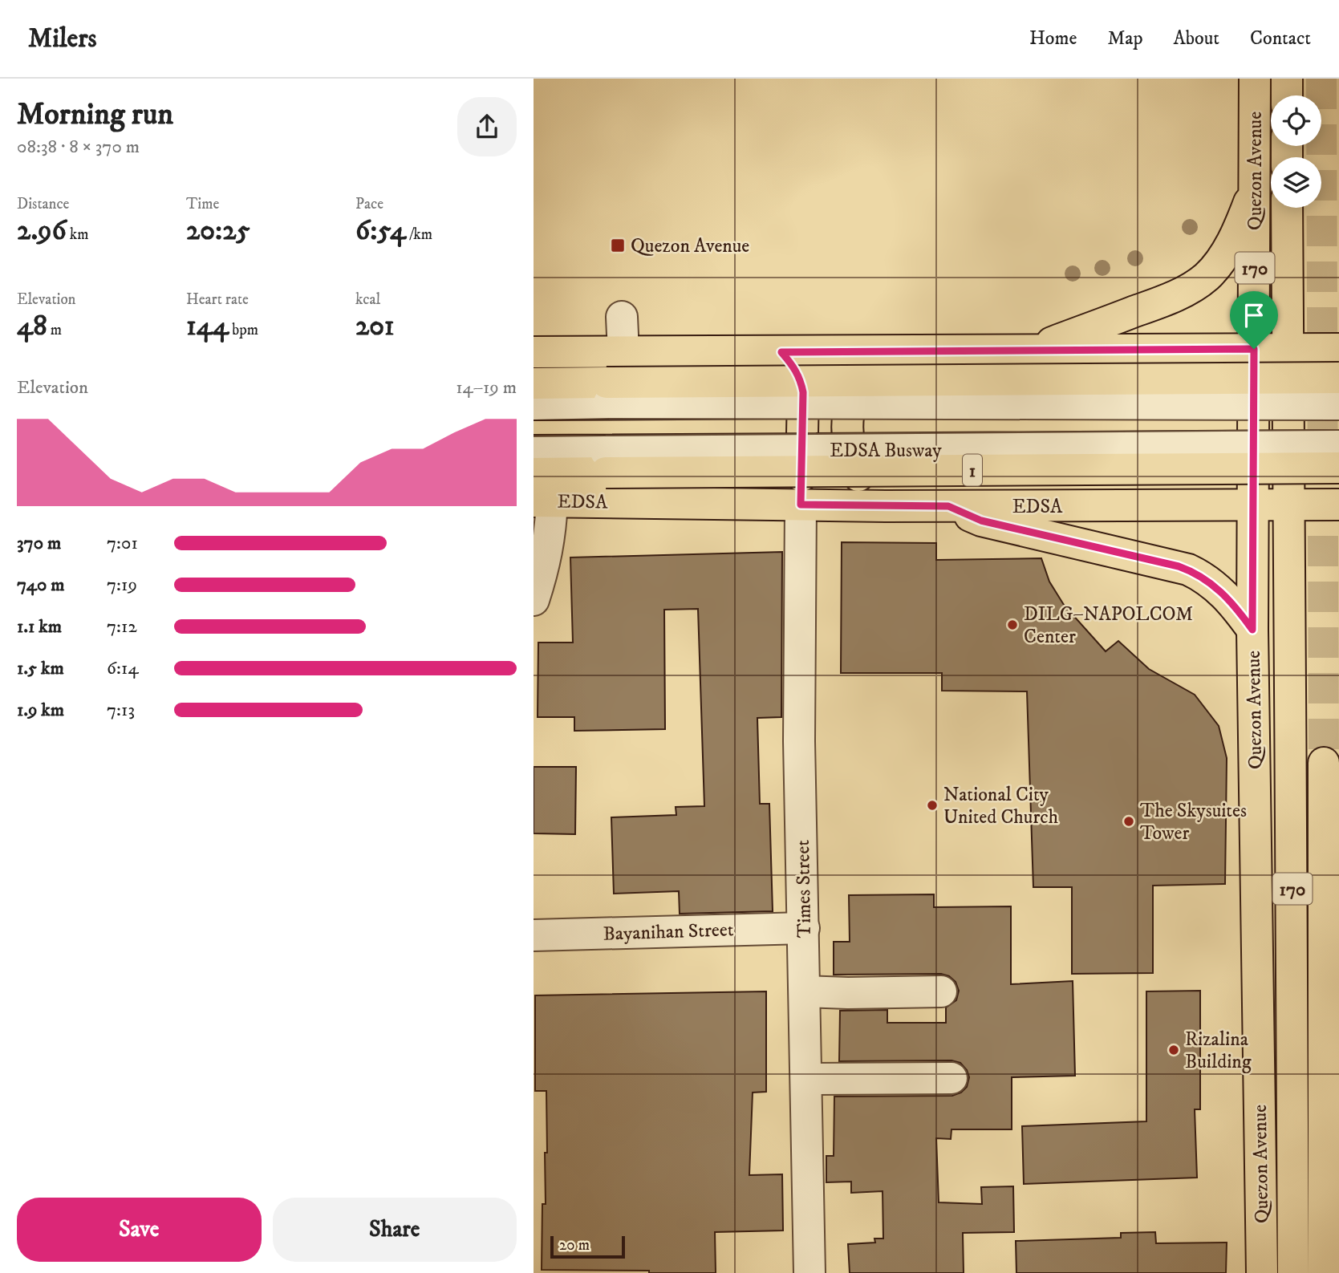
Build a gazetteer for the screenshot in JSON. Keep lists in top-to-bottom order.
{
  "streets": {
    "main road": [
      "Quezon Avenue",
      "170",
      "1",
      "EDSA"
    ],
    "street": ["EDSA Busway", "Times Street", "Bayanihan Street"]
  },
  "crossings": [
    ["Quezon Avenue", "EDSA"],
    ["EDSA Busway", "EDSA"],
    ["EDSA", "Times Street"],
    ["Times Street", "Bayanihan Street"]
  ],
  "places": {
    "transit": ["Quezon Avenue"],
    "other": [
      "DILG–NAPOLCOM Center",
      "National City United Church",
      "The Skysuites Tower",
      "Rizalina Building"
    ]
  },
  "scale_bar": "20 m",
  "page": {
    "header": "Milers",
    "nav": [
      "Home",
      "Map",
      "About",
      "Contact"
    ],
    "heading": ["Morning run", "08:38 · 8 × 370 m"],
    "stats": [
      ["Distance", "2.96 km"],
      ["Time", "20:25"],
      ["Pace", "6:54 /km"],
      ["Elevation", "48 m"],
      ["Heart rate", "144 bpm"],
      ["kcal", "201"]
    ],
    "chart": ["Elevation", "14–19 m"],
    "list": [
      {
        "name": "370 m",
        "note": "7:01"
      },
      {
        "name": "740 m",
        "note": "7:19"
      },
      {
        "name": "1.1 km",
        "note": "7:12"
      },
      {
        "name": "1.5 km",
        "note": "6:14"
      },
      {
        "name": "1.9 km",
        "note": "7:13"
      }
    ],
    "buttons": ["Save", "Share"],
    "scale": "20 m"
  }
}
